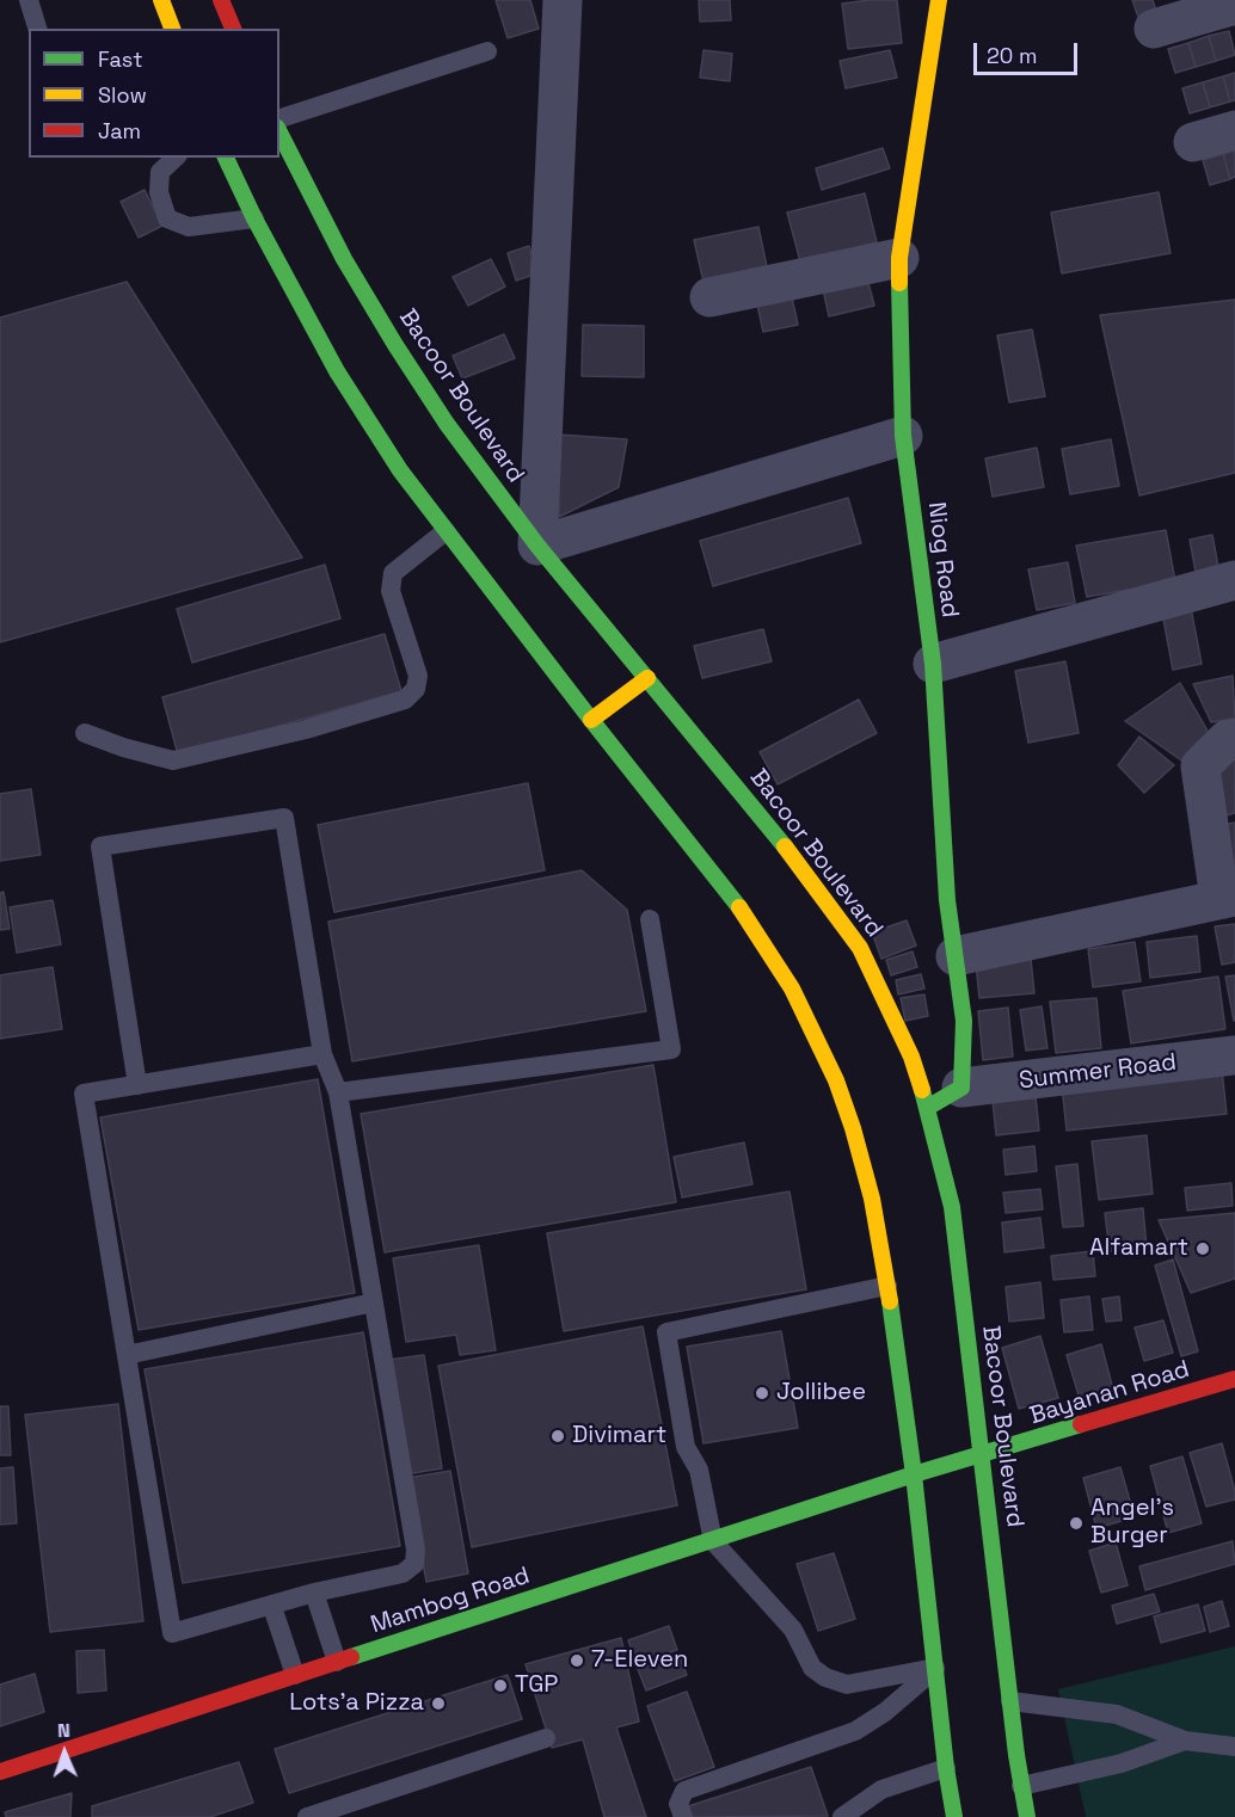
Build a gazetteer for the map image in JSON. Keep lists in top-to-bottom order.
{
  "streets": {
    "main road": [
      "Bacoor Boulevard",
      "Niog Road",
      "Bayanan Road",
      "Mambog Road"
    ],
    "street": ["Summer Road"]
  },
  "crossings": [
    ["Bacoor Boulevard", "Bayanan Road"],
    ["Niog Road", "Summer Road"],
    ["Bayanan Road", "Mambog Road"]
  ],
  "places": [
    "Alfamart",
    "Jollibee",
    "Divimart",
    "Angel's Burger",
    "7-Eleven",
    "TGP",
    "Lots'a Pizza"
  ],
  "legend": ["Fast", "Slow", "Jam"],
  "scale_bar": "20 m",
  "north": "top"
}
